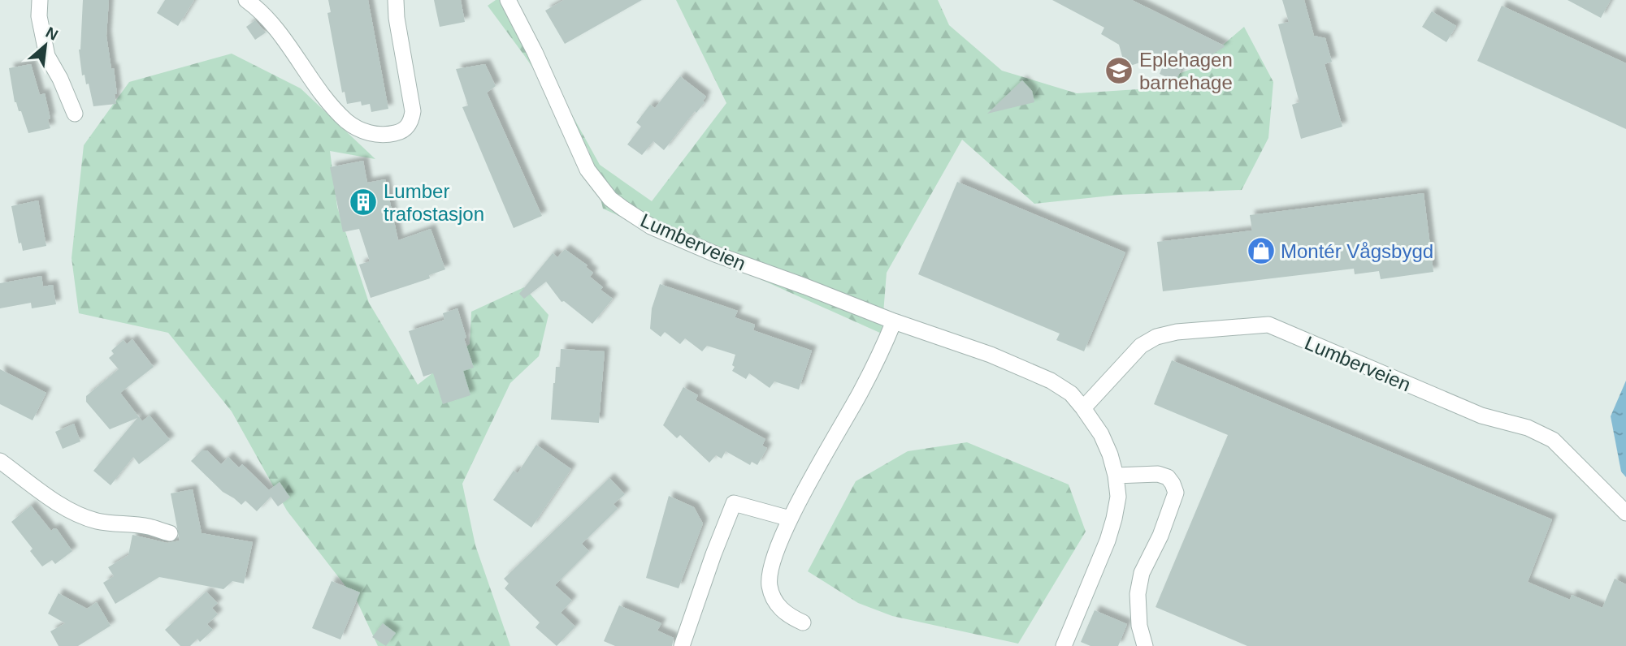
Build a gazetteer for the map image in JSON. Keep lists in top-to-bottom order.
{
  "streets": {
    "street": ["Lumberveien"]
  },
  "places": {
    "school or university": ["Eplehagen barnehage"],
    "building": ["Lumber trafostasjon"],
    "shop": ["Montér Vågsbygd"]
  },
  "north": "top right"
}
